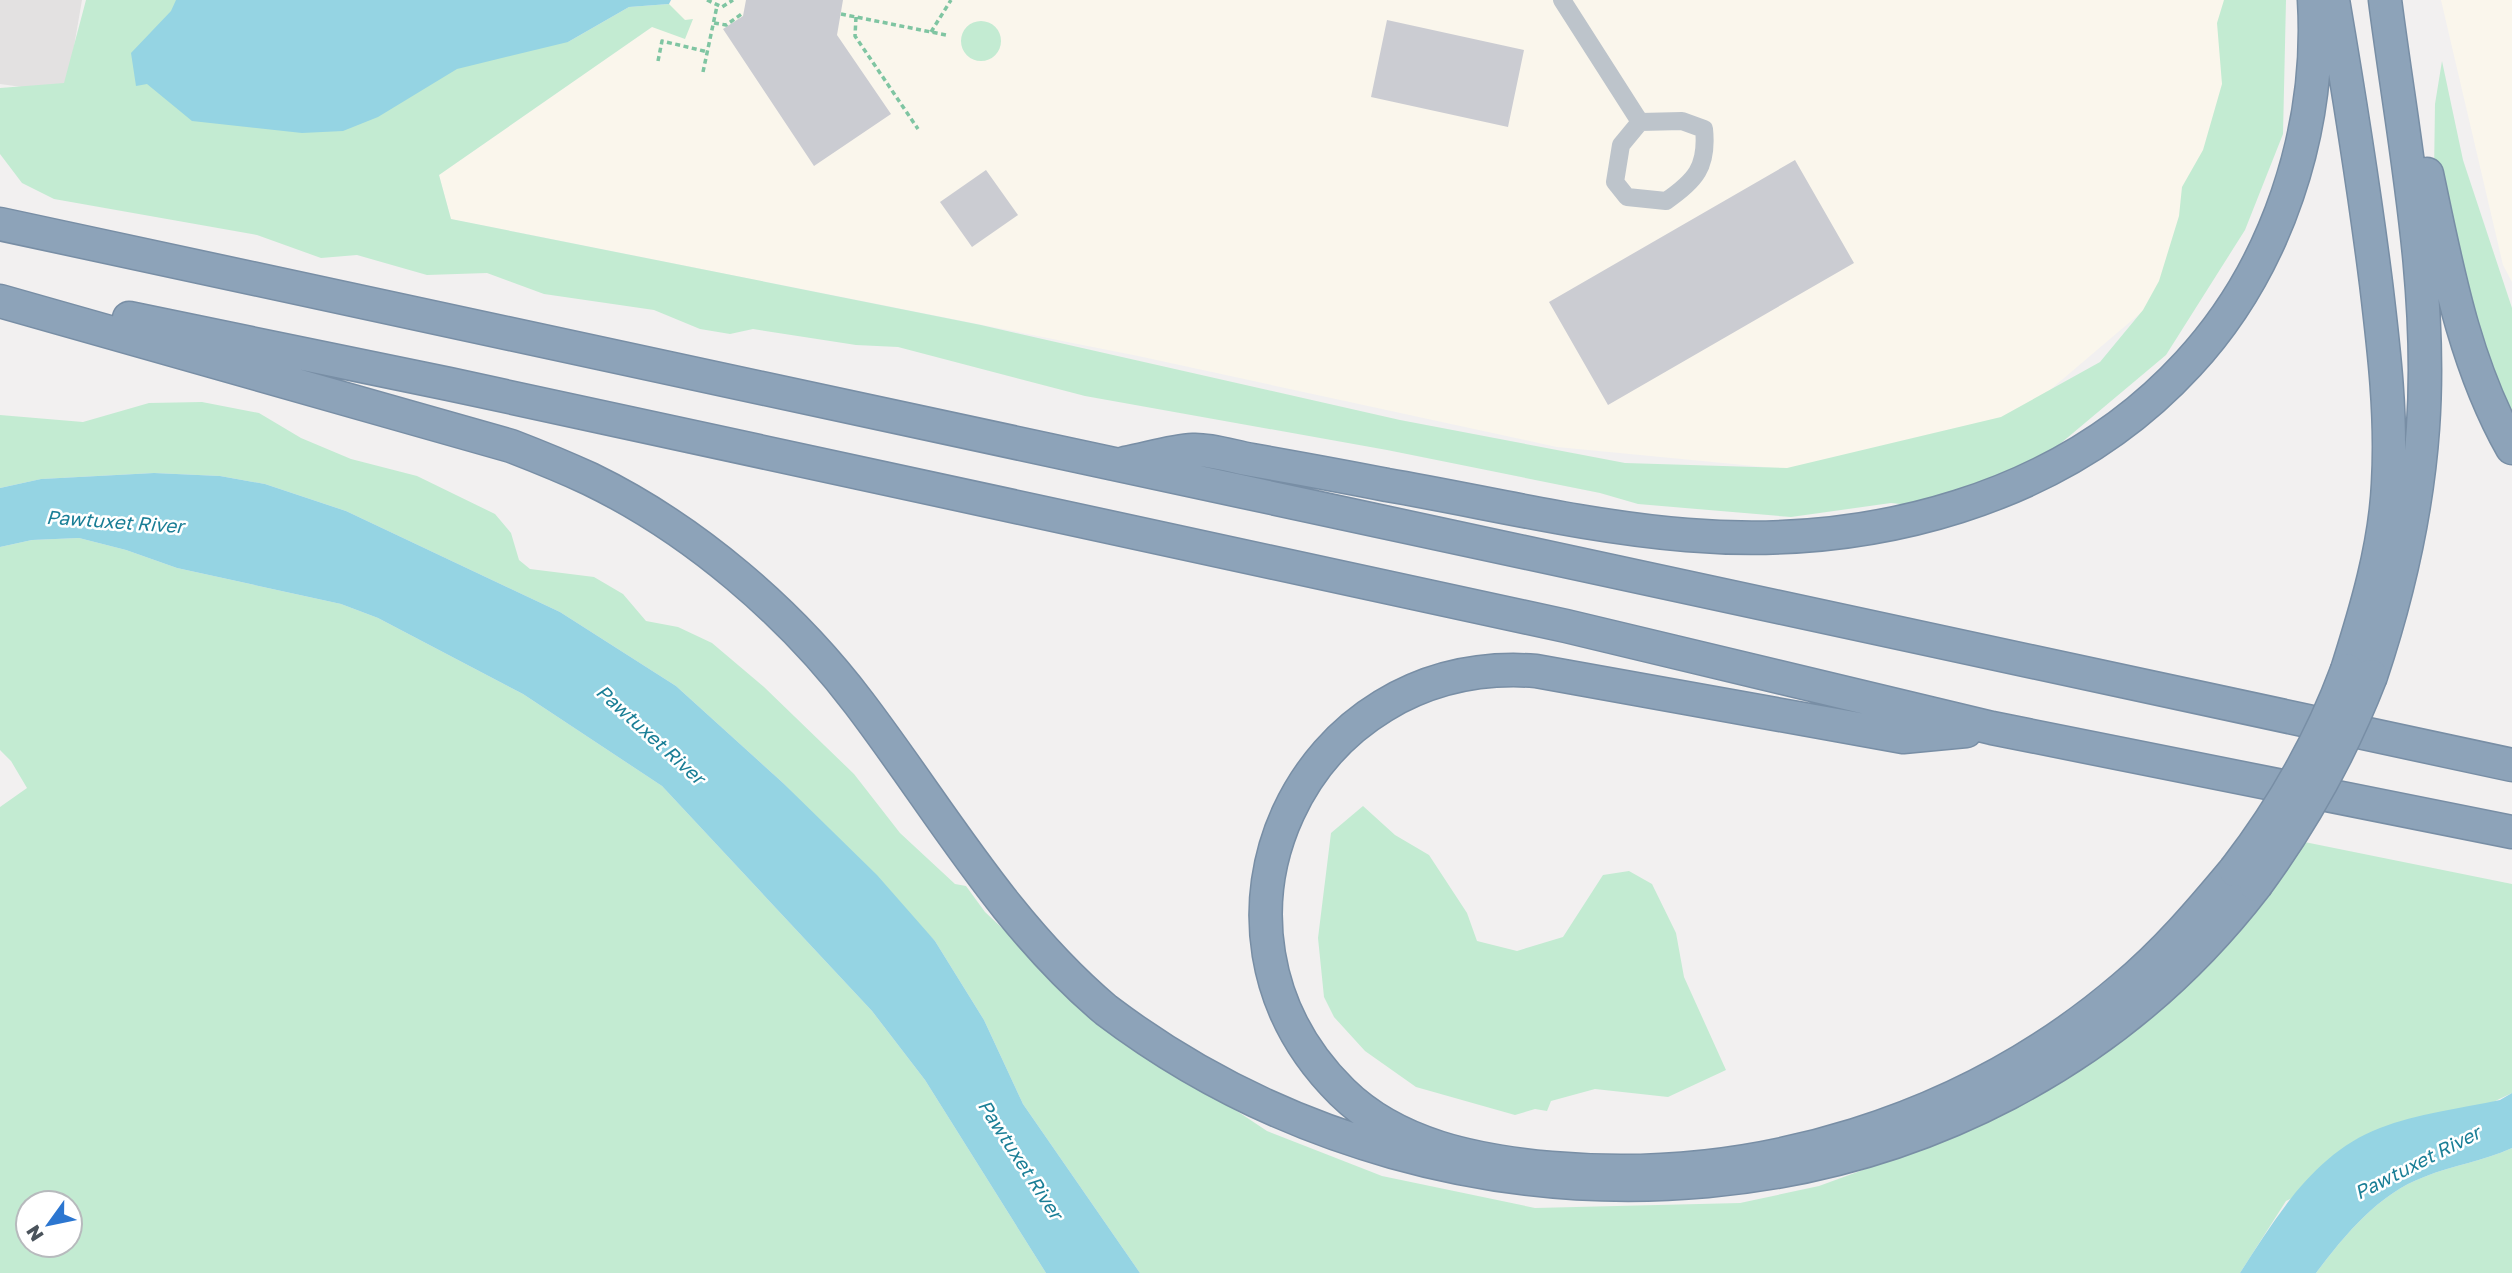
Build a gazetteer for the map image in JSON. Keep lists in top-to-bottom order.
{
  "water": ["Pawtuxet River"],
  "north": "bottom left"
}
